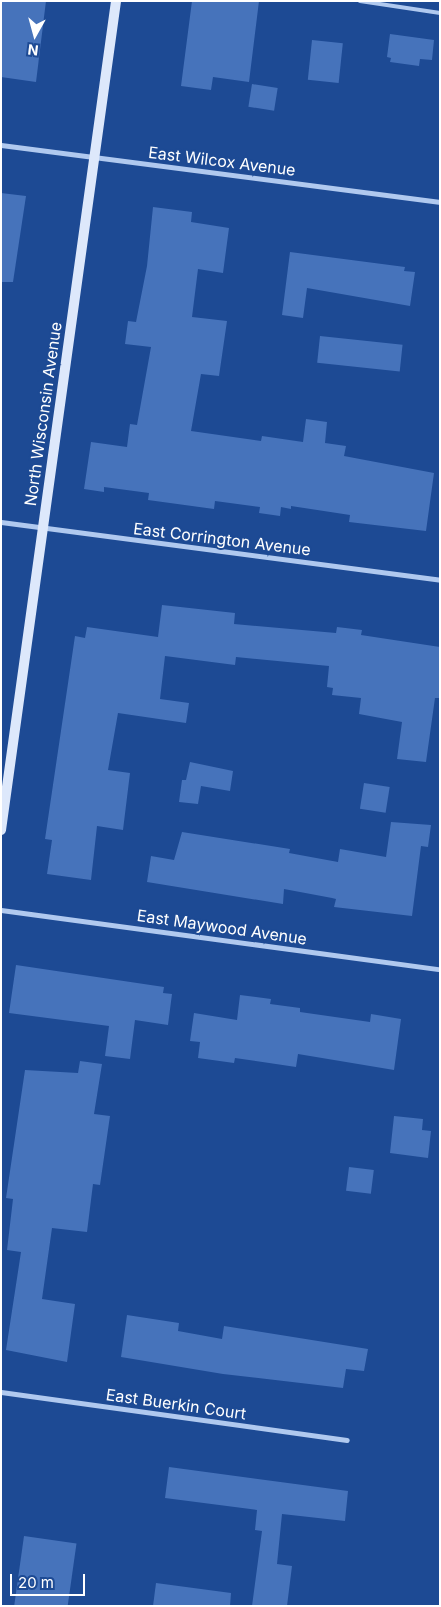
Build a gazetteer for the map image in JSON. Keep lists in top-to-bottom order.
{
  "streets": {
    "street": [
      "East Wilcox Avenue",
      "North Wisconsin Avenue",
      "East Corrington Avenue",
      "East Maywood Avenue",
      "East Buerkin Court"
    ]
  },
  "crossings": [
    ["East Wilcox Avenue", "North Wisconsin Avenue"],
    ["North Wisconsin Avenue", "East Corrington Avenue"]
  ],
  "scale_bar": "20 m",
  "north": "bottom"
}
